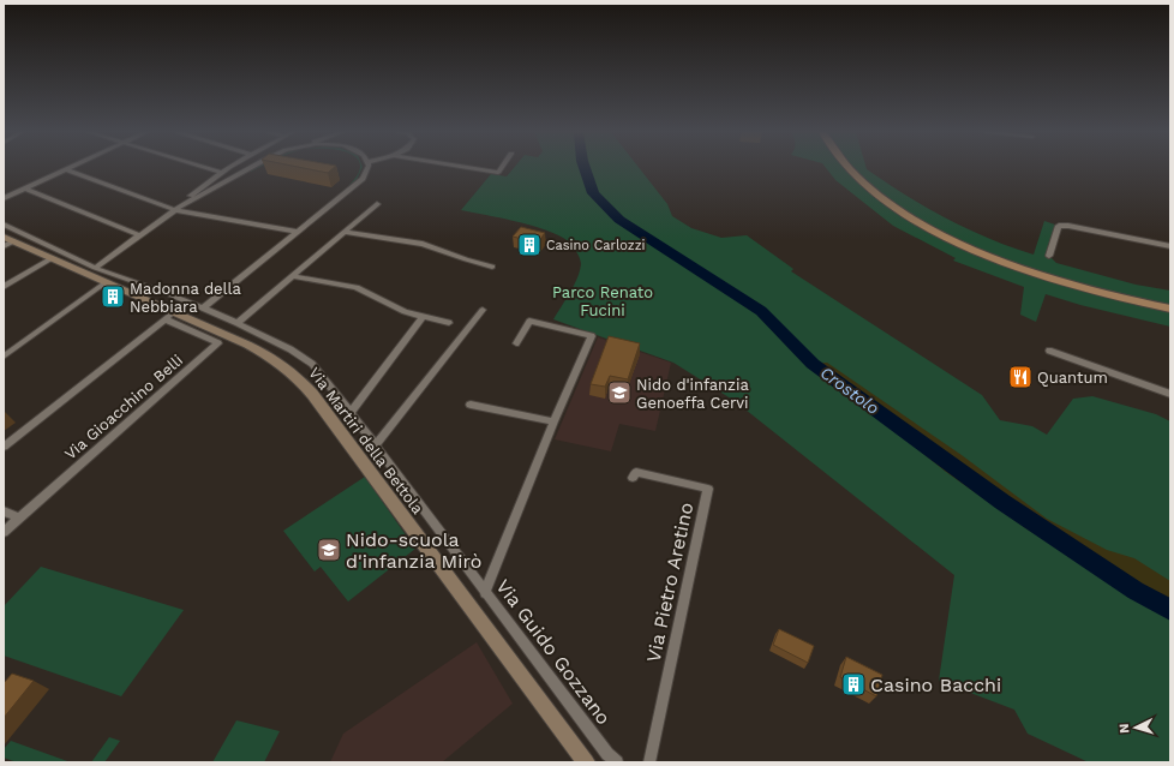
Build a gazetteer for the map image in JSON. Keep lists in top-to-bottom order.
{
  "streets": {
    "main road": ["Via Martiri della Bettola"],
    "street": ["Via Gioacchino Belli", "Via Pietro Aretino", "Via Guido Gozzano"]
  },
  "crossings": [
    ["Via Gioacchino Belli", "Via Martiri della Bettola"]
  ],
  "water": ["Crostolo"],
  "parks": ["Parco Renato Fucini"],
  "places": {
    "building": ["Casino Carlozzi", "Madonna della Nebbiara", "Casino Bacchi"],
    "restaurant": ["Quantum"],
    "school or university": ["Nido d'infanzia Genoeffa Cervi", "Nido-scuola d'infanzia Mirò"]
  },
  "north": "left"
}
